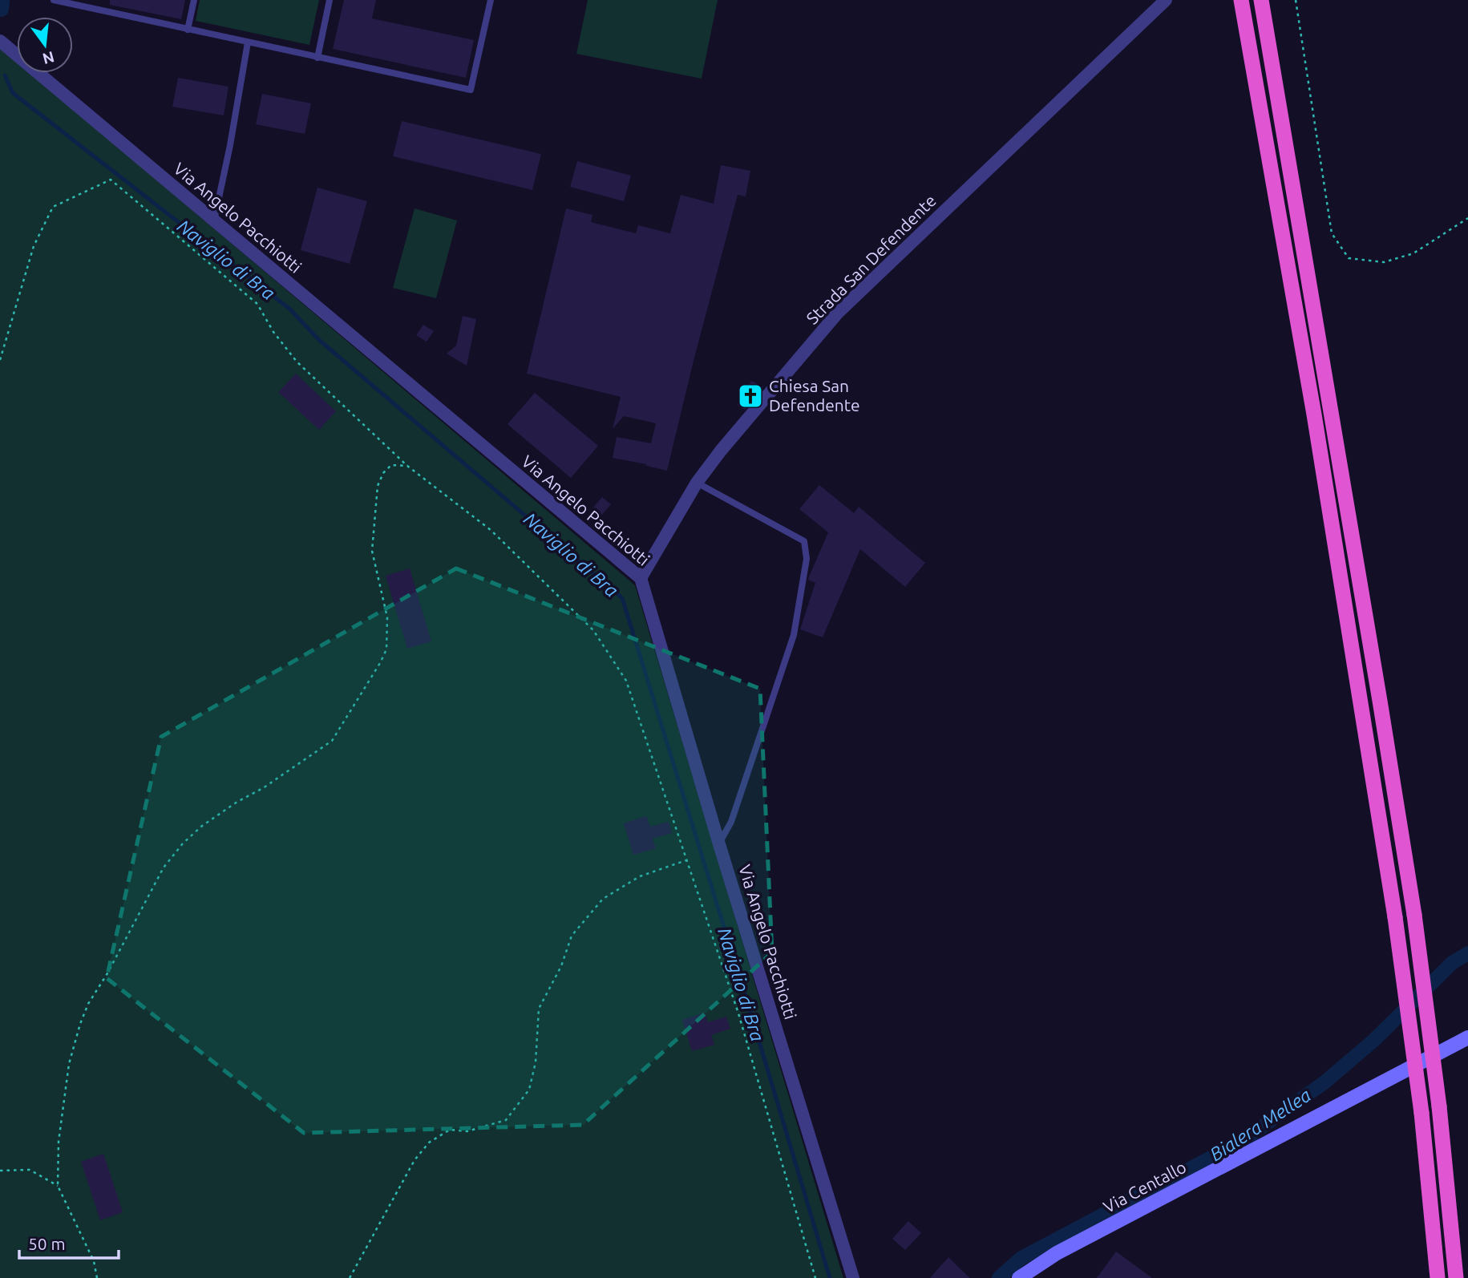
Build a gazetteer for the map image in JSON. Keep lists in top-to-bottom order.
{
  "streets": {
    "main road": ["Via Centallo"],
    "street": ["Via Angelo Pacchiotti", "Strada San Defendente"]
  },
  "crossings": [
    ["Via Angelo Pacchiotti", "Strada San Defendente"]
  ],
  "water": ["Naviglio di Bra", "Bialera Mellea"],
  "places": {
    "church": ["Chiesa San Defendente"]
  },
  "scale_bar": "50 m",
  "north": "bottom"
}
